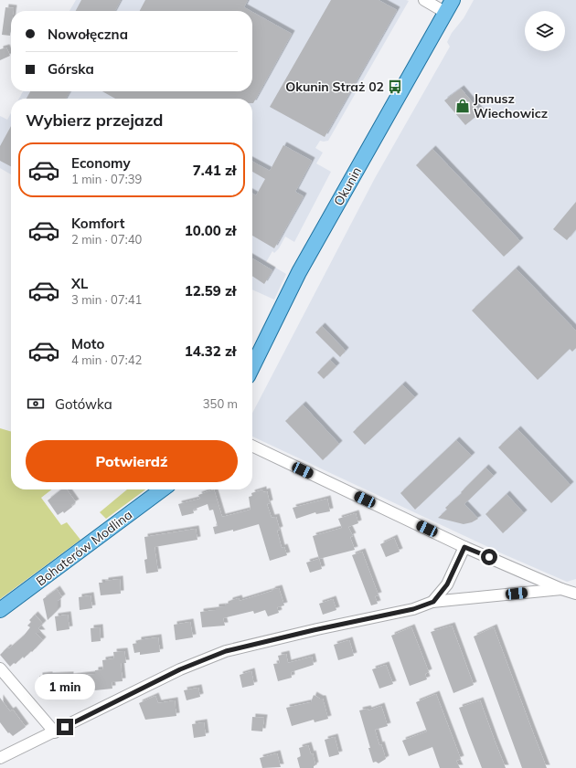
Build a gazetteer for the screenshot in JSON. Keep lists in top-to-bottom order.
{
  "streets": {
    "main road": ["Okunin", "Bohaterów Modlina"]
  },
  "places": {
    "bus stop": ["Okunin Straż 02"],
    "shop": ["Janusz Wiechowicz"]
  },
  "page": {
    "banner": ["Nowołęczna", "Górska"],
    "heading": "Wybierz przejazd",
    "list": [
      {
        "name": "Economy",
        "note": "1 min · 07:39",
        "value": "7.41 zł"
      },
      {
        "name": "Komfort",
        "note": "2 min · 07:40",
        "value": "10.00 zł"
      },
      {
        "name": "XL",
        "note": "3 min · 07:41",
        "value": "12.59 zł"
      },
      {
        "name": "Moto",
        "note": "4 min · 07:42",
        "value": "14.32 zł"
      }
    ],
    "pay": ["Gotówka", "350 m"],
    "buttons": "Potwierdź",
    "bubble": "1 min"
  }
}
